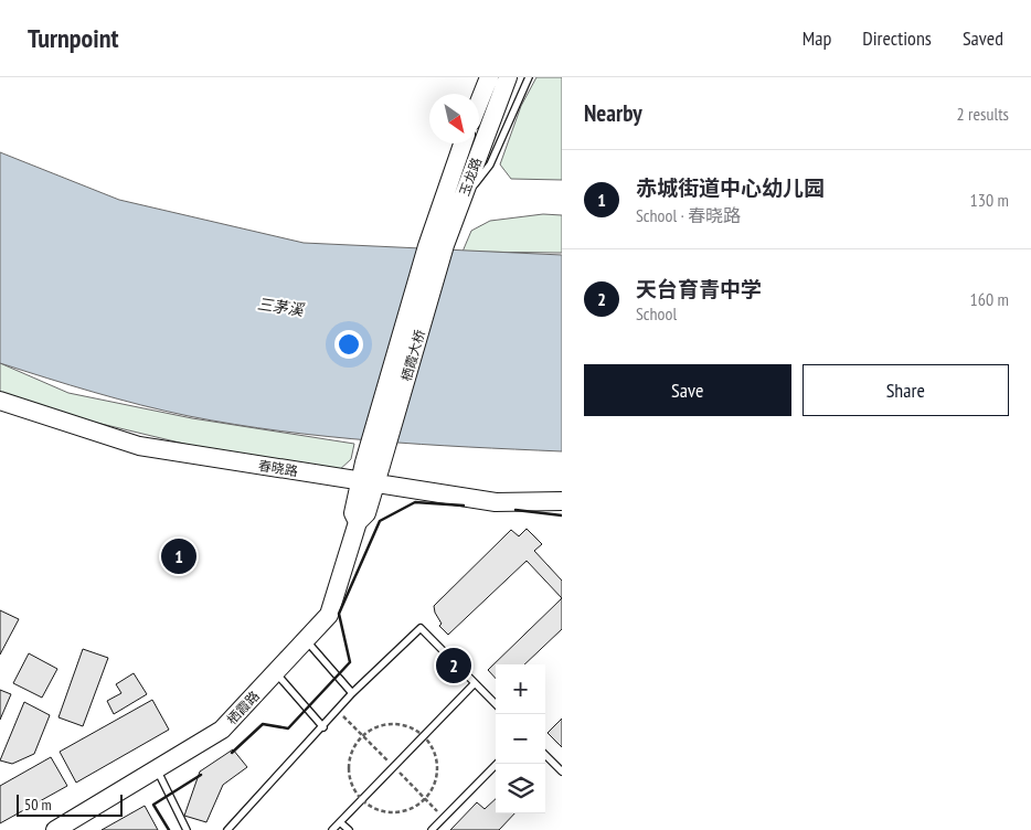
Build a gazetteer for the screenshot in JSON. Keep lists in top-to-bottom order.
{
  "streets": {
    "street": [
      "玉龙路",
      "栖霞大桥",
      "春晓路",
      "栖霞路"
    ]
  },
  "crossings": [
    ["玉龙路", "栖霞大桥"],
    ["栖霞大桥", "春晓路"],
    ["栖霞大桥", "栖霞路"]
  ],
  "water": ["三茅溪"],
  "scale_bar": "50 m",
  "north": "bottom right",
  "page": {
    "header": "Turnpoint",
    "nav": ["Map", "Directions", "Saved"],
    "heading": ["Nearby", "2 results"],
    "list": [
      {
        "mark": "1",
        "name": "赤城街道中心幼儿园",
        "note": "School · 春晓路",
        "value": "130 m"
      },
      {
        "mark": "2",
        "name": "天台育青中学",
        "note": "School",
        "value": "160 m"
      }
    ],
    "buttons": ["Save", "Share"],
    "pins": ["1", "2"],
    "map_buttons": ["+", "−"],
    "scale": "50 m"
  }
}
